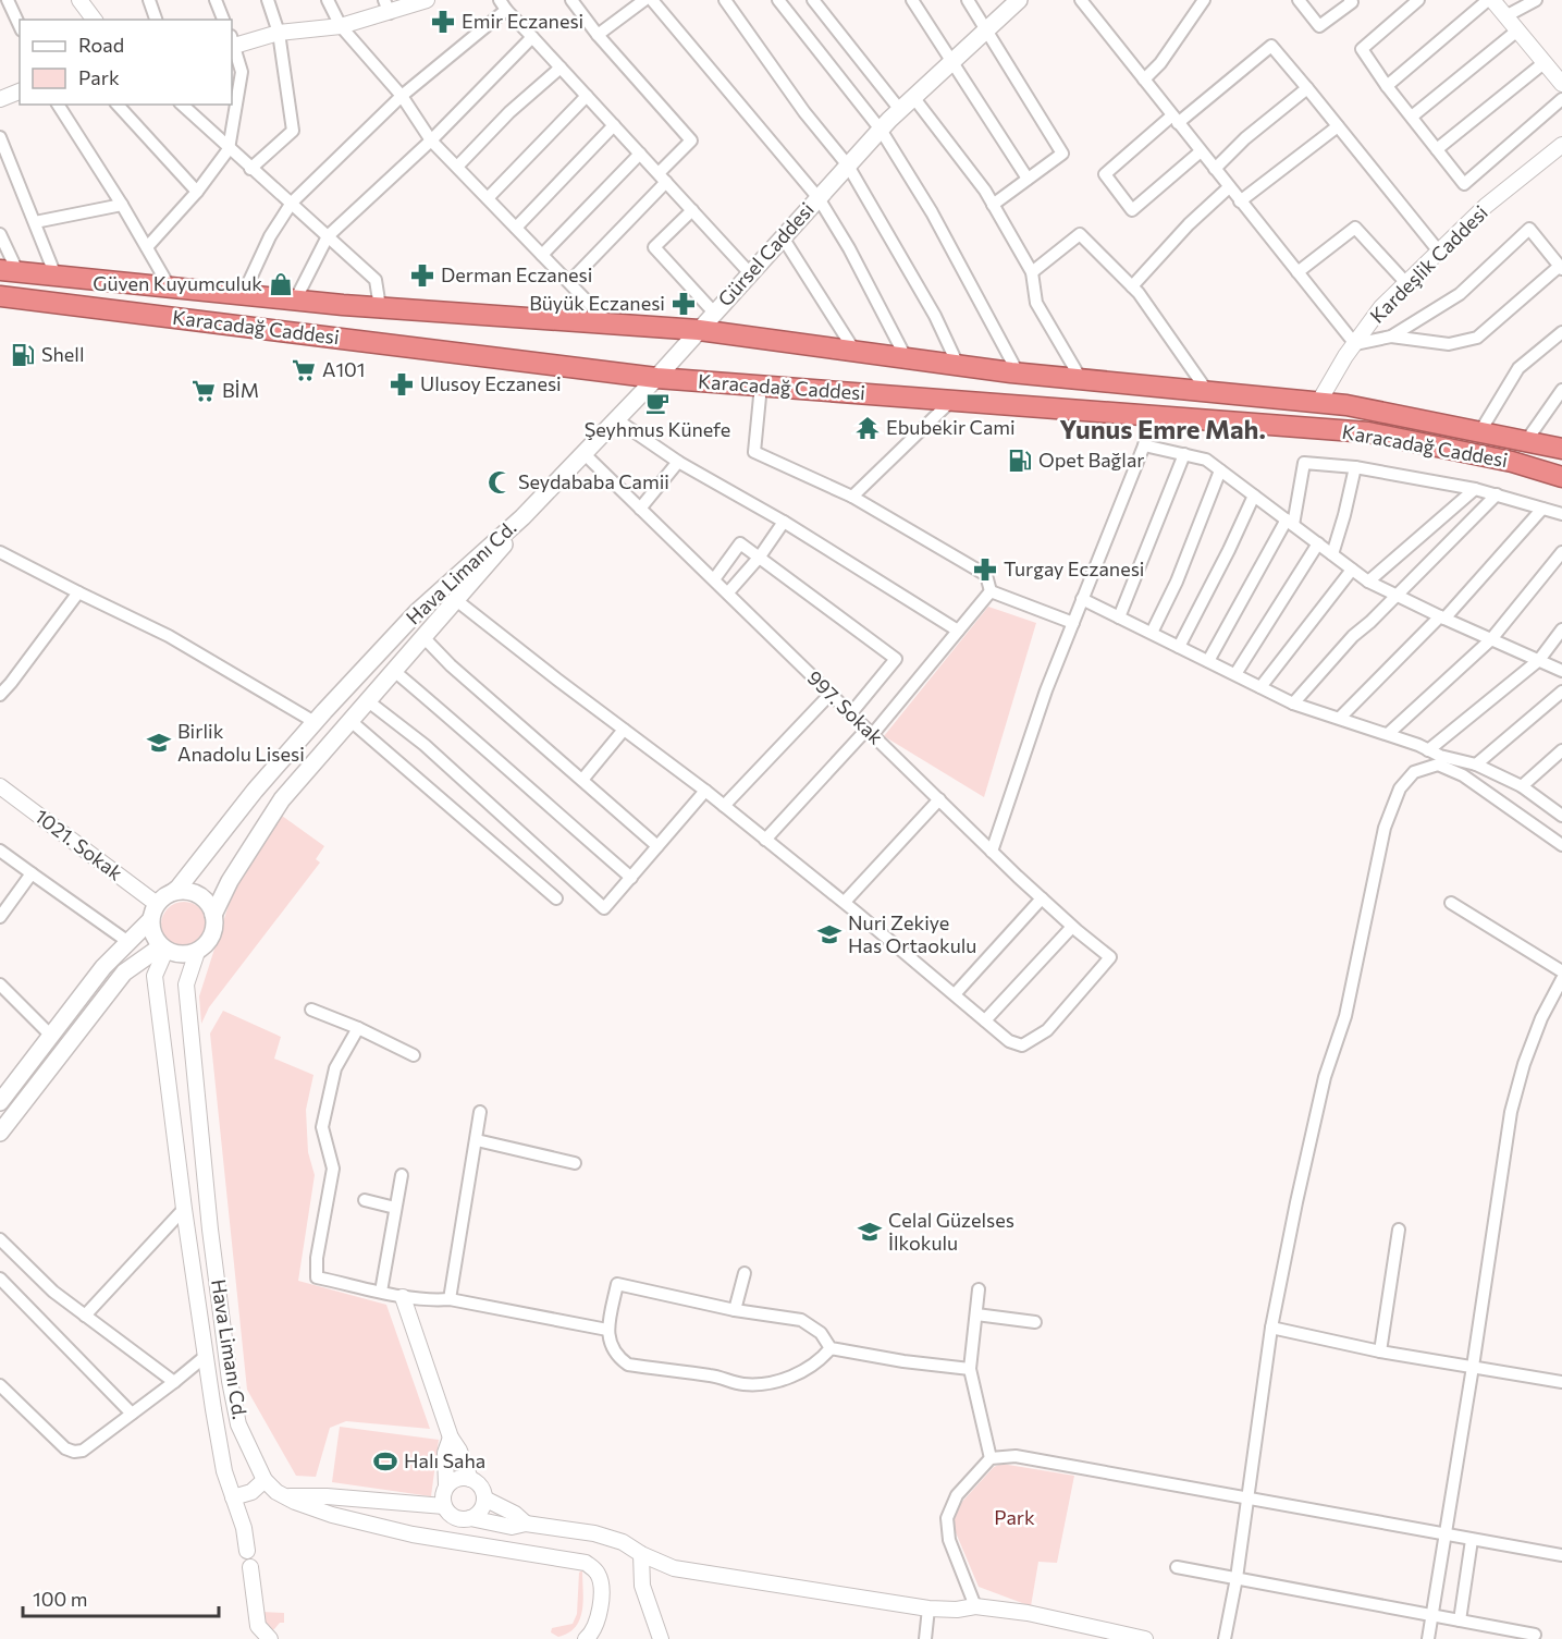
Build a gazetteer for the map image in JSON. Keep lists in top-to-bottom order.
{
  "streets": {
    "highway": ["Karacadağ Caddesi"],
    "main road": ["Gürsel Caddesi", "Hava Limanı Cd."],
    "street": ["Kardeşlik Caddesi", "997. Sokak", "1021. Sokak"]
  },
  "crossings": [
    ["Gürsel Caddesi", "Karacadağ Caddesi"],
    ["Gürsel Caddesi", "Hava Limanı Cd."],
    ["Gürsel Caddesi", "997. Sokak"],
    ["Kardeşlik Caddesi", "Karacadağ Caddesi"],
    ["Hava Limanı Cd.", "1021. Sokak"]
  ],
  "districts": ["Yunus Emre Mah."],
  "parks": ["Park"],
  "places": {
    "pharmacy": [
      "Emir Eczanesi",
      "Derman Eczanesi",
      "Büyük Eczanesi",
      "Ulusoy Eczanesi",
      "Turgay Eczanesi"
    ],
    "shop": ["Güven Kuyumculuk"],
    "fuel station": ["Shell", "Opet Bağlar"],
    "supermarket": ["A101", "BİM"],
    "cafe": ["Şeyhmus Künefe"],
    "temple": ["Ebubekir Cami"],
    "mosque": ["Seydababa Camii"],
    "school or university": ["Birlik Anadolu Lisesi", "Nuri Zekiye Has Ortaokulu", "Celal Güzelses İlkokulu"],
    "sports": ["Halı Saha"]
  },
  "legend": ["Road", "Park"],
  "scale_bar": "100 m"
}
